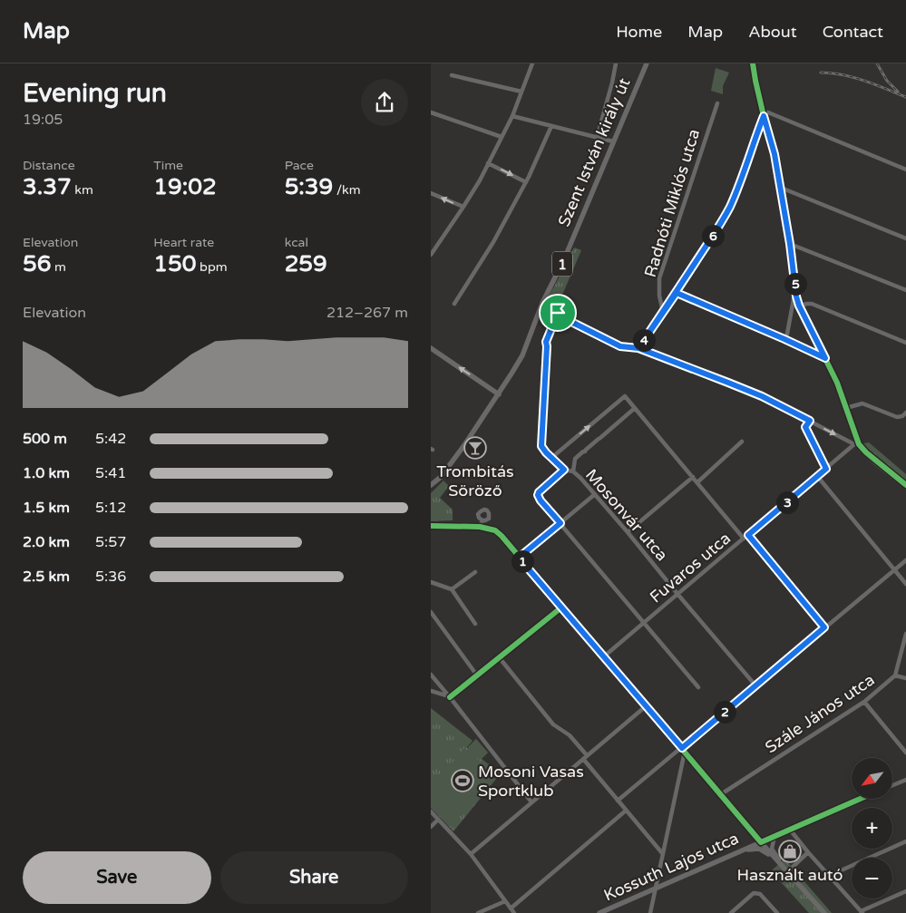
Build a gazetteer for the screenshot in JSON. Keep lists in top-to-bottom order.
{
  "streets": {
    "main road": ["Szent István király út", "1", "Kossuth Lajos utca"],
    "street": [
      "Radnóti Miklós utca",
      "Mosonvár utca",
      "Fuvaros utca",
      "Szále János utca"
    ]
  },
  "crossings": [
    ["Mosonvár utca", "Fuvaros utca"]
  ],
  "places": {
    "bar": ["Trombitás Söröző"],
    "sports": ["Mosoni Vasas Sportklub"],
    "shop": ["Használt autó"]
  },
  "north": "bottom left",
  "page": {
    "header": "Map",
    "nav": [
      "Home",
      "Map",
      "About",
      "Contact"
    ],
    "heading": ["Evening run", "19:05"],
    "stats": [
      ["Distance", "3.37 km"],
      ["Time", "19:02"],
      ["Pace", "5:39 /km"],
      ["Elevation", "56 m"],
      ["Heart rate", "150 bpm"],
      ["kcal", "259"]
    ],
    "pins": [
      "6",
      "5",
      "4",
      "3",
      "1",
      "2"
    ],
    "chart": ["Elevation", "212–267 m"],
    "list": [
      {
        "name": "500 m",
        "note": "5:42"
      },
      {
        "name": "1.0 km",
        "note": "5:41"
      },
      {
        "name": "1.5 km",
        "note": "5:12"
      },
      {
        "name": "2.0 km",
        "note": "5:57"
      },
      {
        "name": "2.5 km",
        "note": "5:36"
      }
    ],
    "map_buttons": ["+", "−"],
    "buttons": ["Save", "Share"]
  }
}
